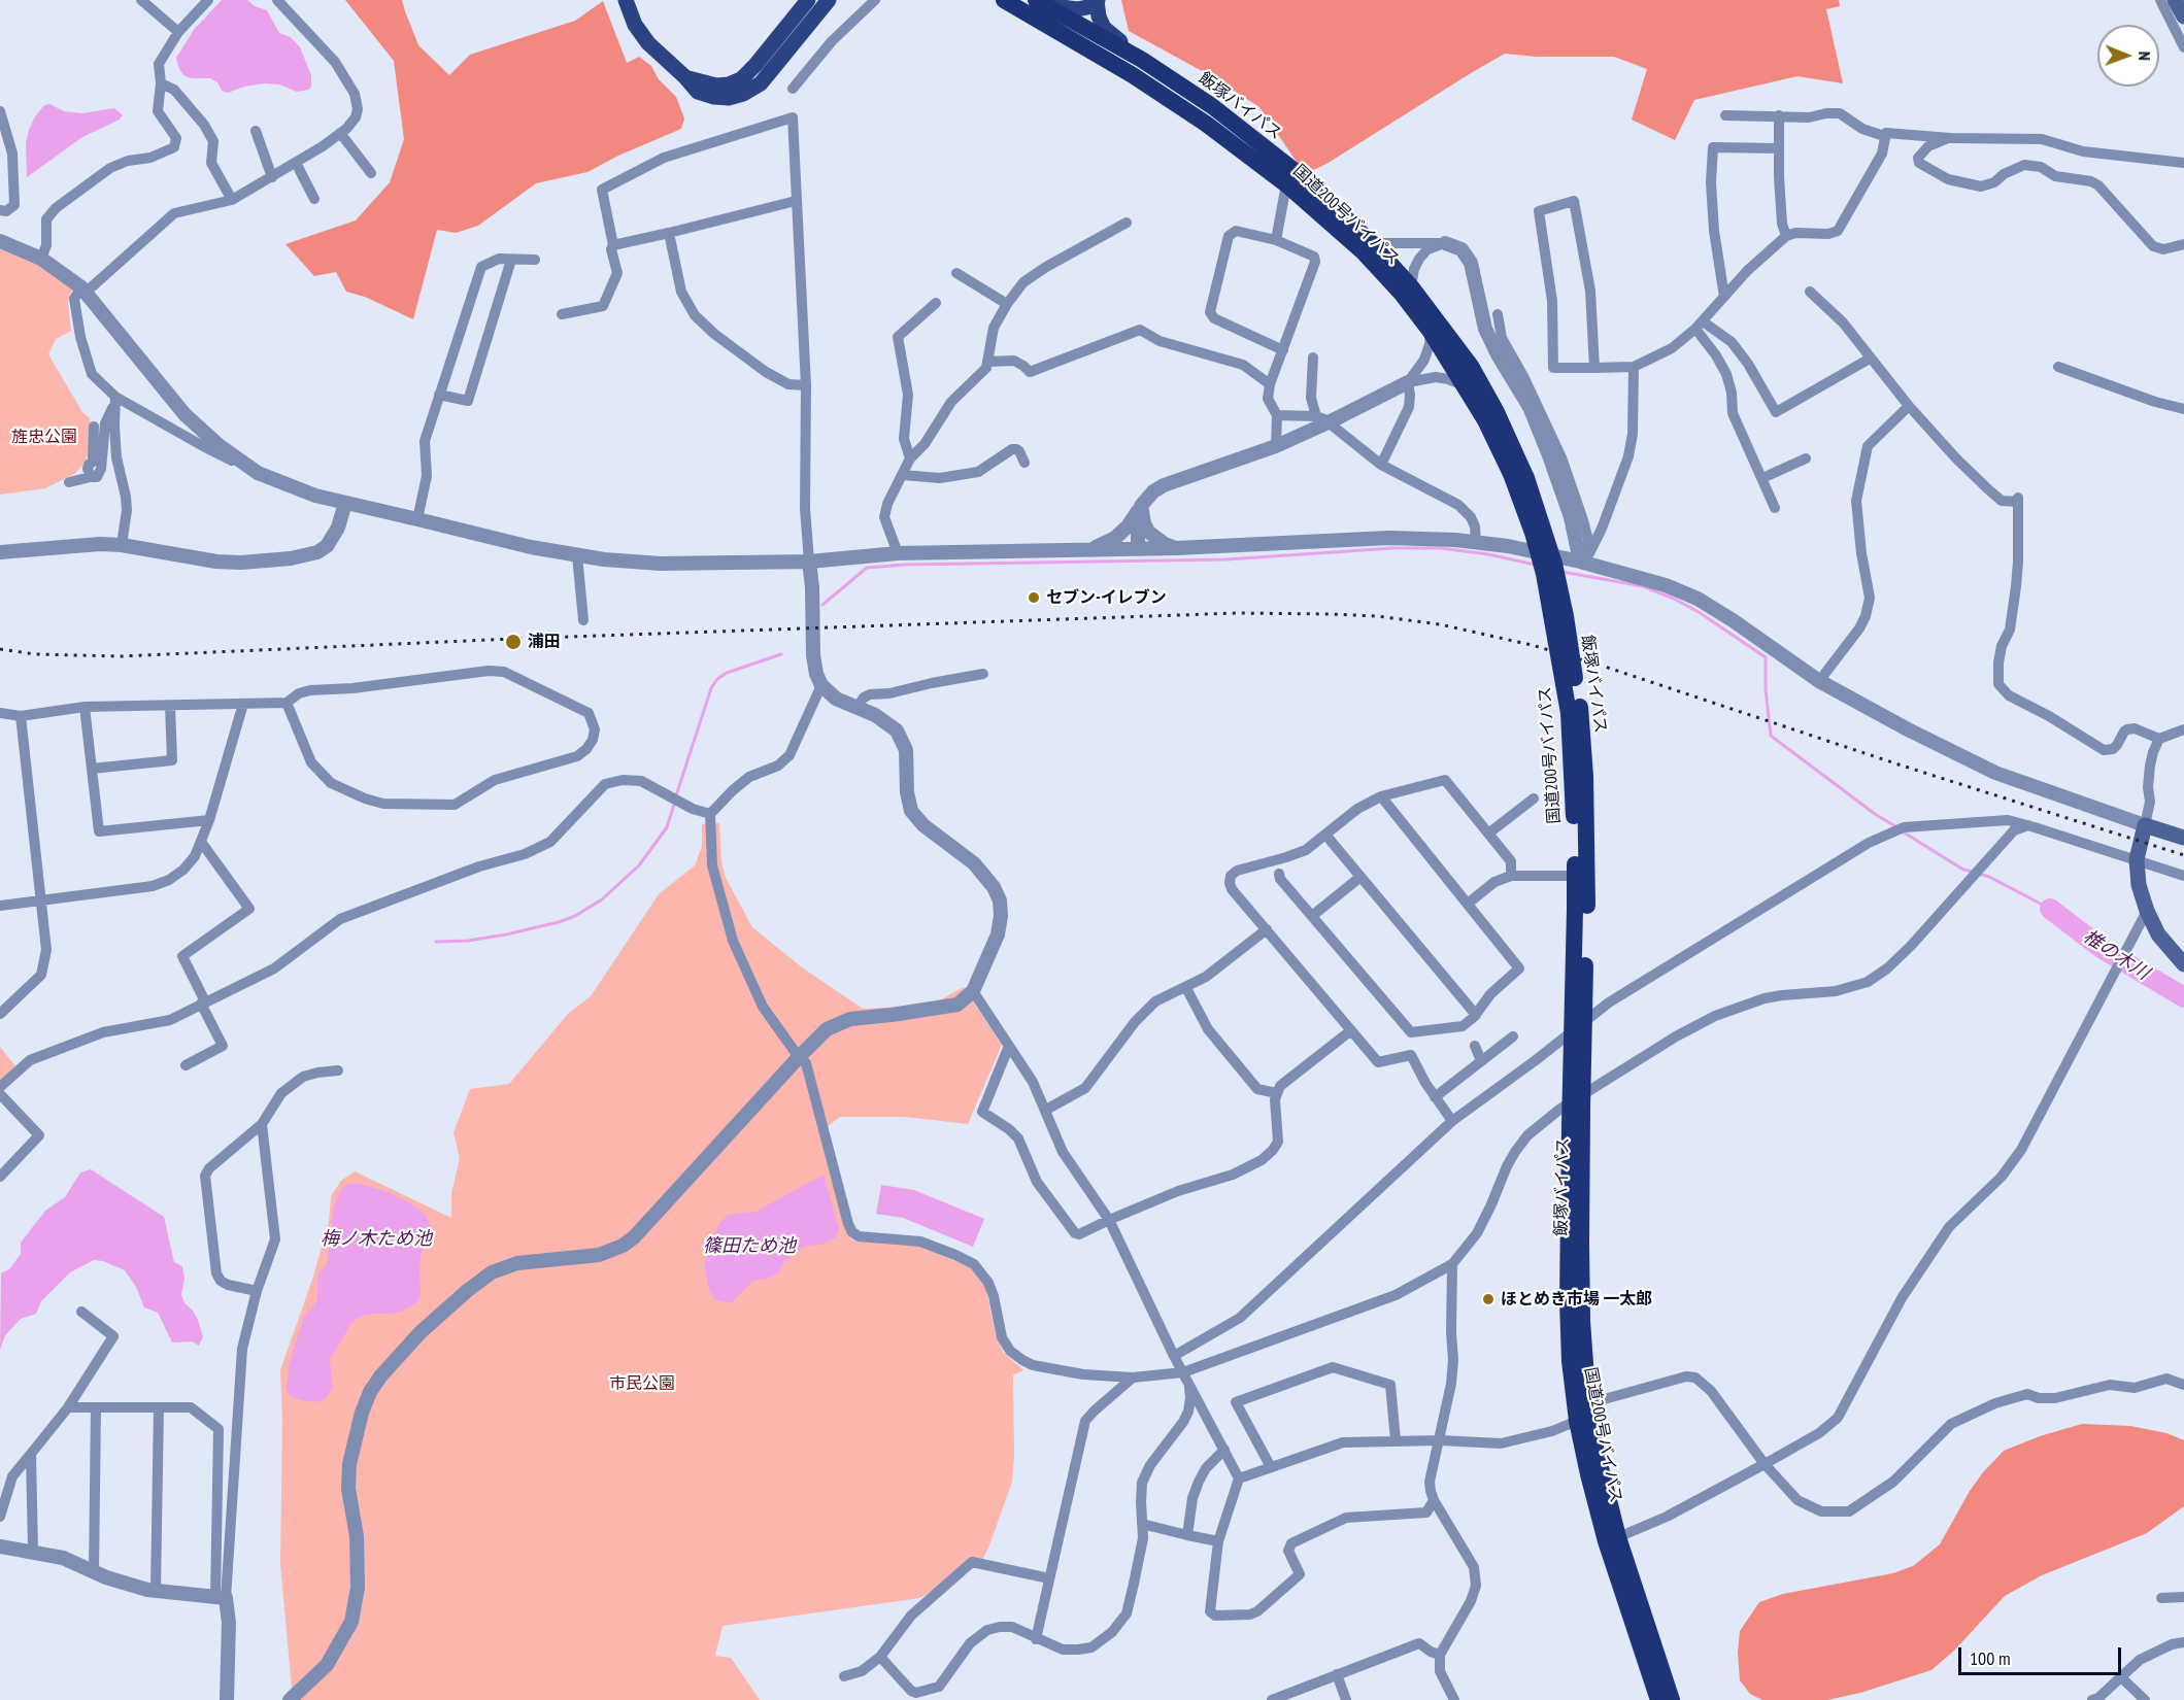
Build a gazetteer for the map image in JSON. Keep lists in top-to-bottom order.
{
  "streets": {
    "highway": ["飯塚バイパス", "国道200号バイパス"]
  },
  "crossings": [
    ["飯塚バイパス", "国道200号バイパス"]
  ],
  "water": ["椎の木川", "梅ノ木ため池", "篠田ため池"],
  "parks": ["旌忠公園", "市民公園"],
  "places": ["セブン-イレブン", "浦田", "ほとめき市場 一太郎"],
  "scale_bar": "100 m",
  "north": "right"
}
